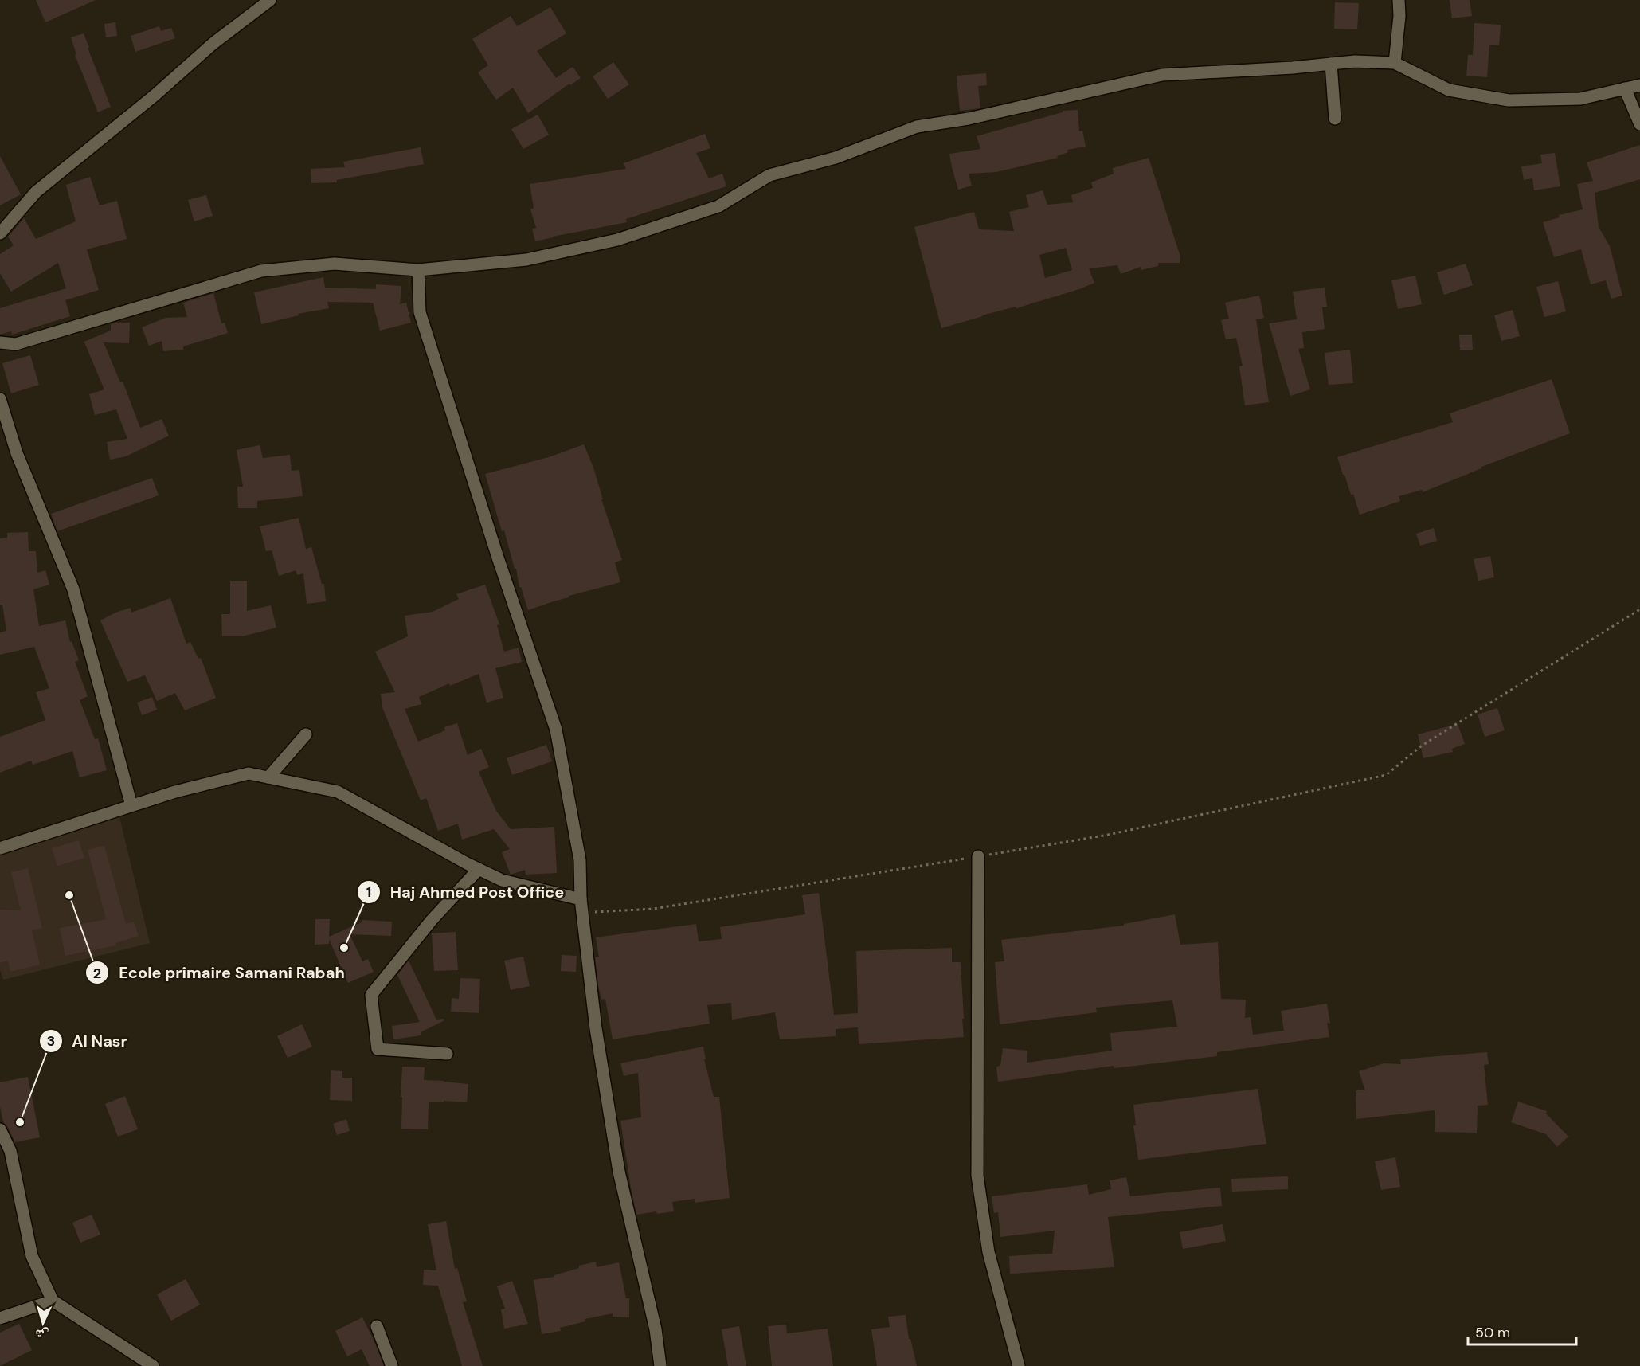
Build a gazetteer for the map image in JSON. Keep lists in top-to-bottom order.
{
  "places": ["Ecole primaire Samani Rabah", "Haj Ahmed Post Office", "Al Nasr"],
  "scale_bar": "50 m",
  "north": "bottom"
}
